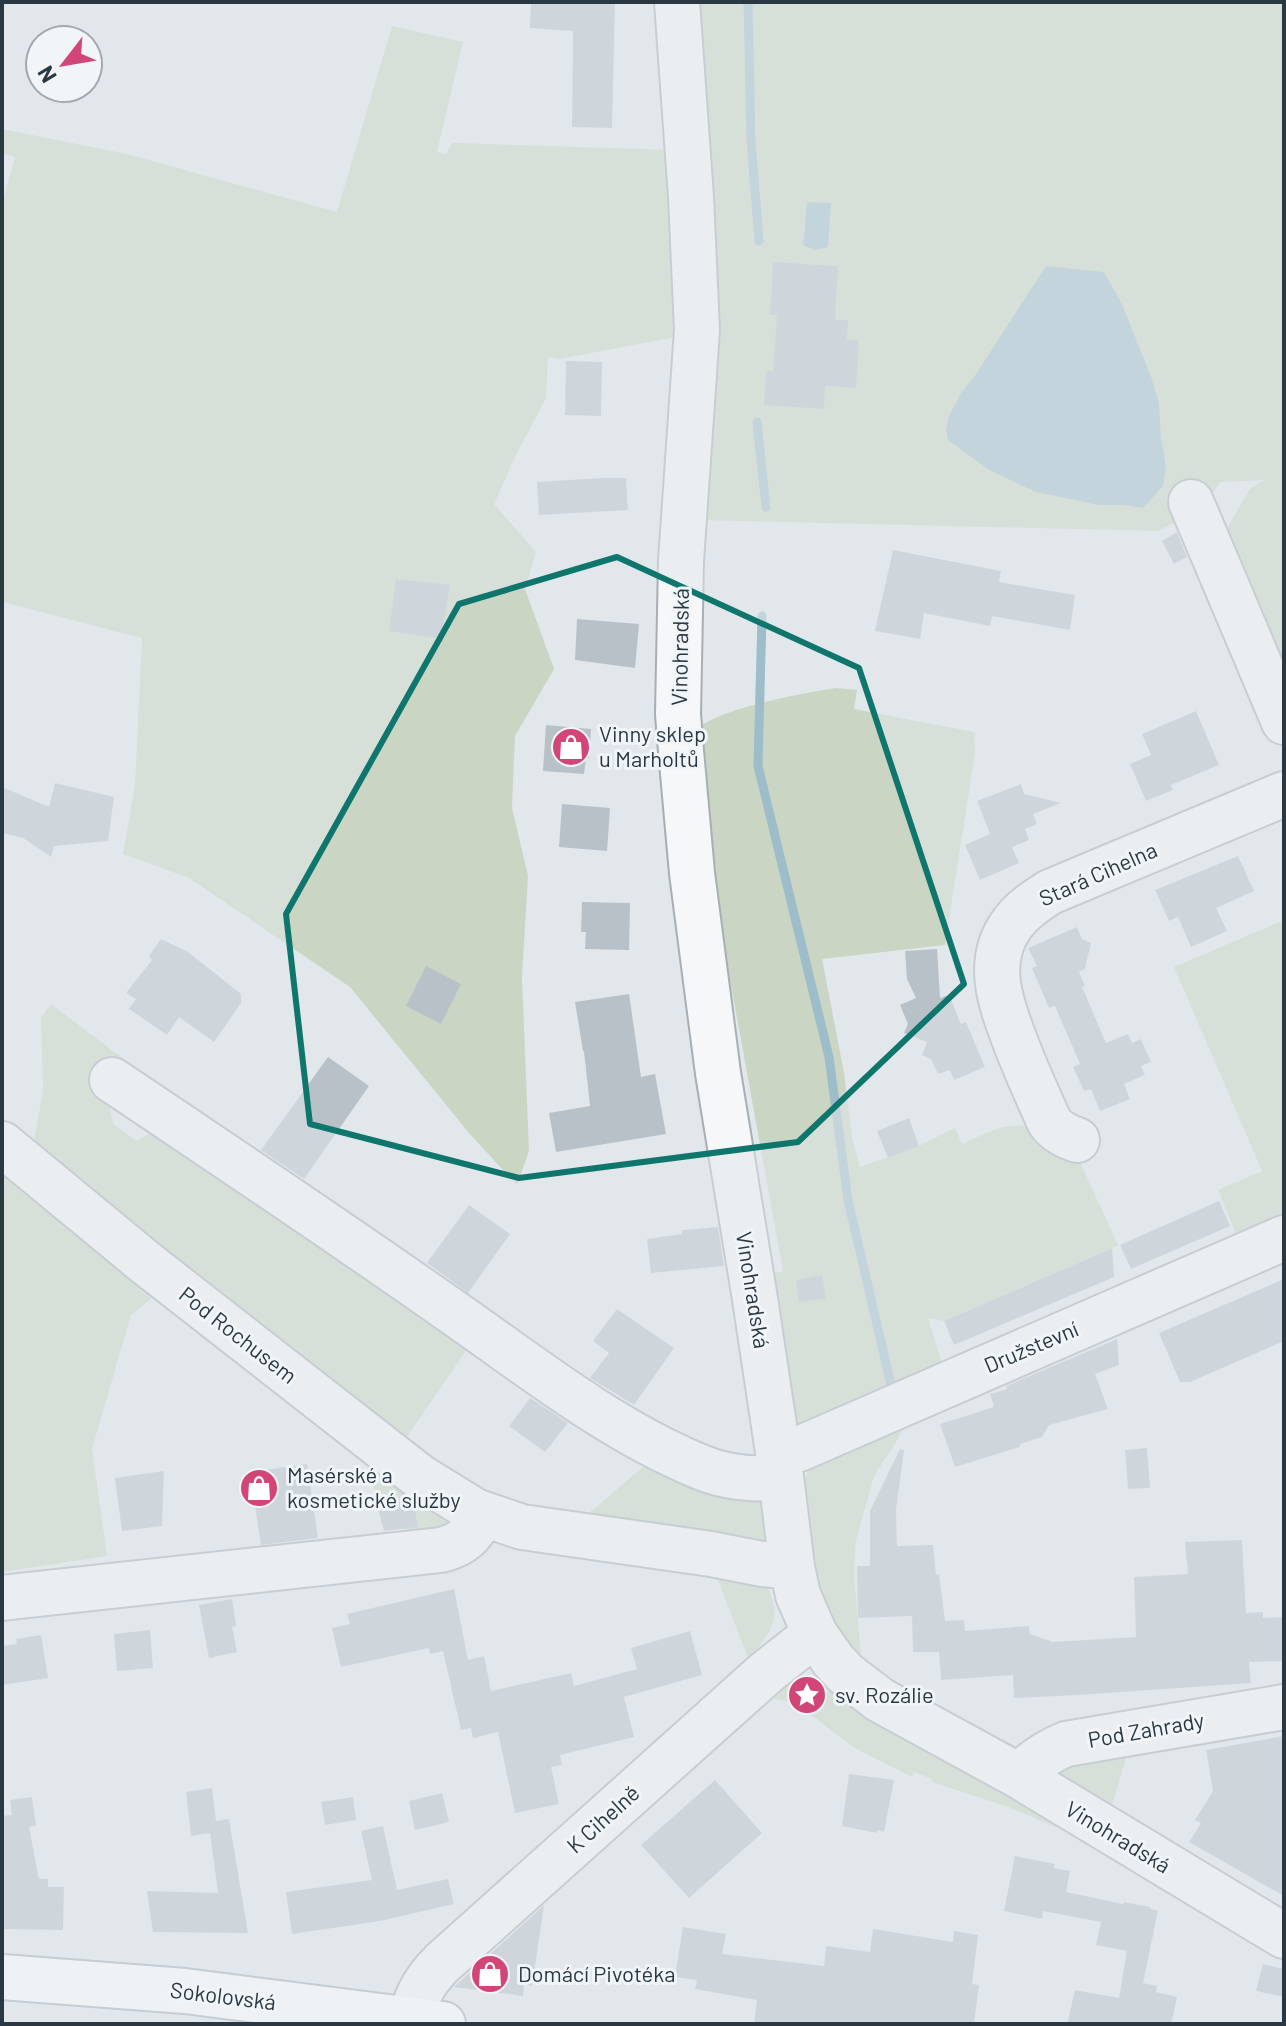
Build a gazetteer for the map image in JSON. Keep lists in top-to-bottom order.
{
  "streets": {
    "main road": ["Sokolovská"],
    "street": [
      "Vinohradská",
      "Stará Cihelna",
      "Pod Rochusem",
      "Družstevní",
      "Pod Zahrady",
      "K Cihelně"
    ]
  },
  "crossings": [
    ["Vinohradská", "Pod Rochusem"],
    ["Vinohradská", "Družstevní"],
    ["Vinohradská", "Pod Zahrady"],
    ["Vinohradská", "K Cihelně"],
    ["K Cihelně", "Sokolovská"]
  ],
  "places": {
    "shop": ["Vinny sklep u Marholtů", "Masérské a kosmetické služby", "Domácí Pivotéka"],
    "place": ["sv. Rozálie"]
  },
  "north": "bottom left"
}
